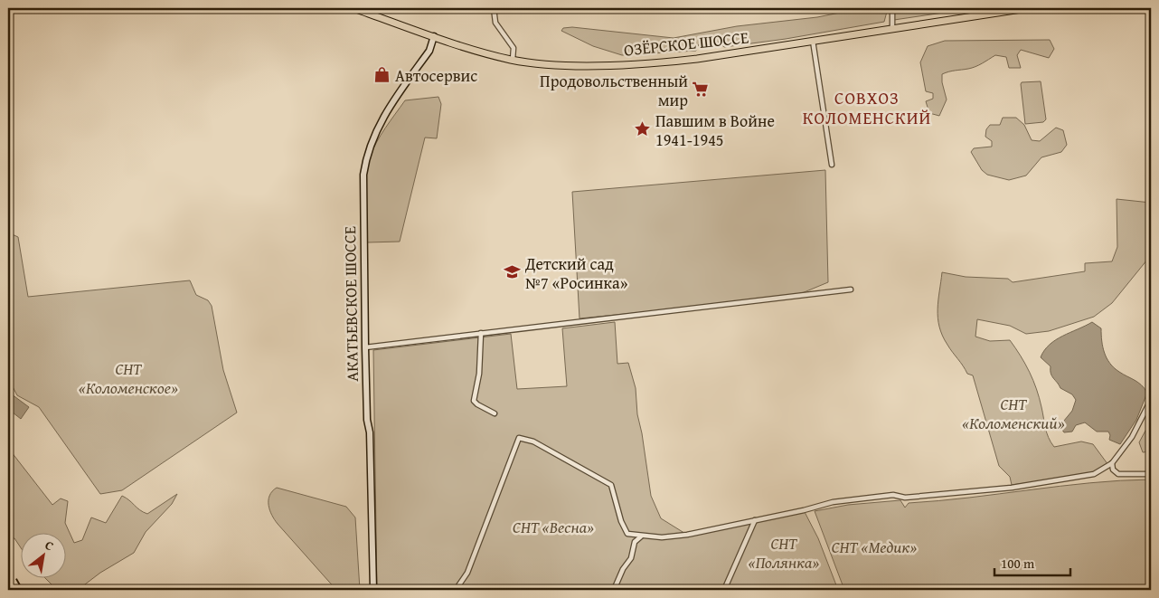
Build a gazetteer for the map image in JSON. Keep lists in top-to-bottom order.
{
  "streets": {
    "main road": ["ОЗЁРСКОЕ ШОССЕ", "АКАТЬЕВСКОЕ ШОССЕ"]
  },
  "crossings": [
    ["ОЗЁРСКОЕ ШОССЕ", "АКАТЬЕВСКОЕ ШОССЕ"]
  ],
  "districts": ["СОВХОЗ КОЛОМЕНСКИЙ"],
  "parks": [
    "СНТ «Коломенское»",
    "СНТ «Коломенский»",
    "СНТ «Весна»",
    "СНТ «Полянка»",
    "СНТ «Медик»"
  ],
  "places": {
    "shop": ["Автосервис"],
    "supermarket": ["Продовольственный мир"],
    "place": ["Павшим в Войне 1941-1945"],
    "school or university": ["Детский сад №7 «Росинка»"]
  },
  "scale_bar": "100 m",
  "north": "top right"
}
